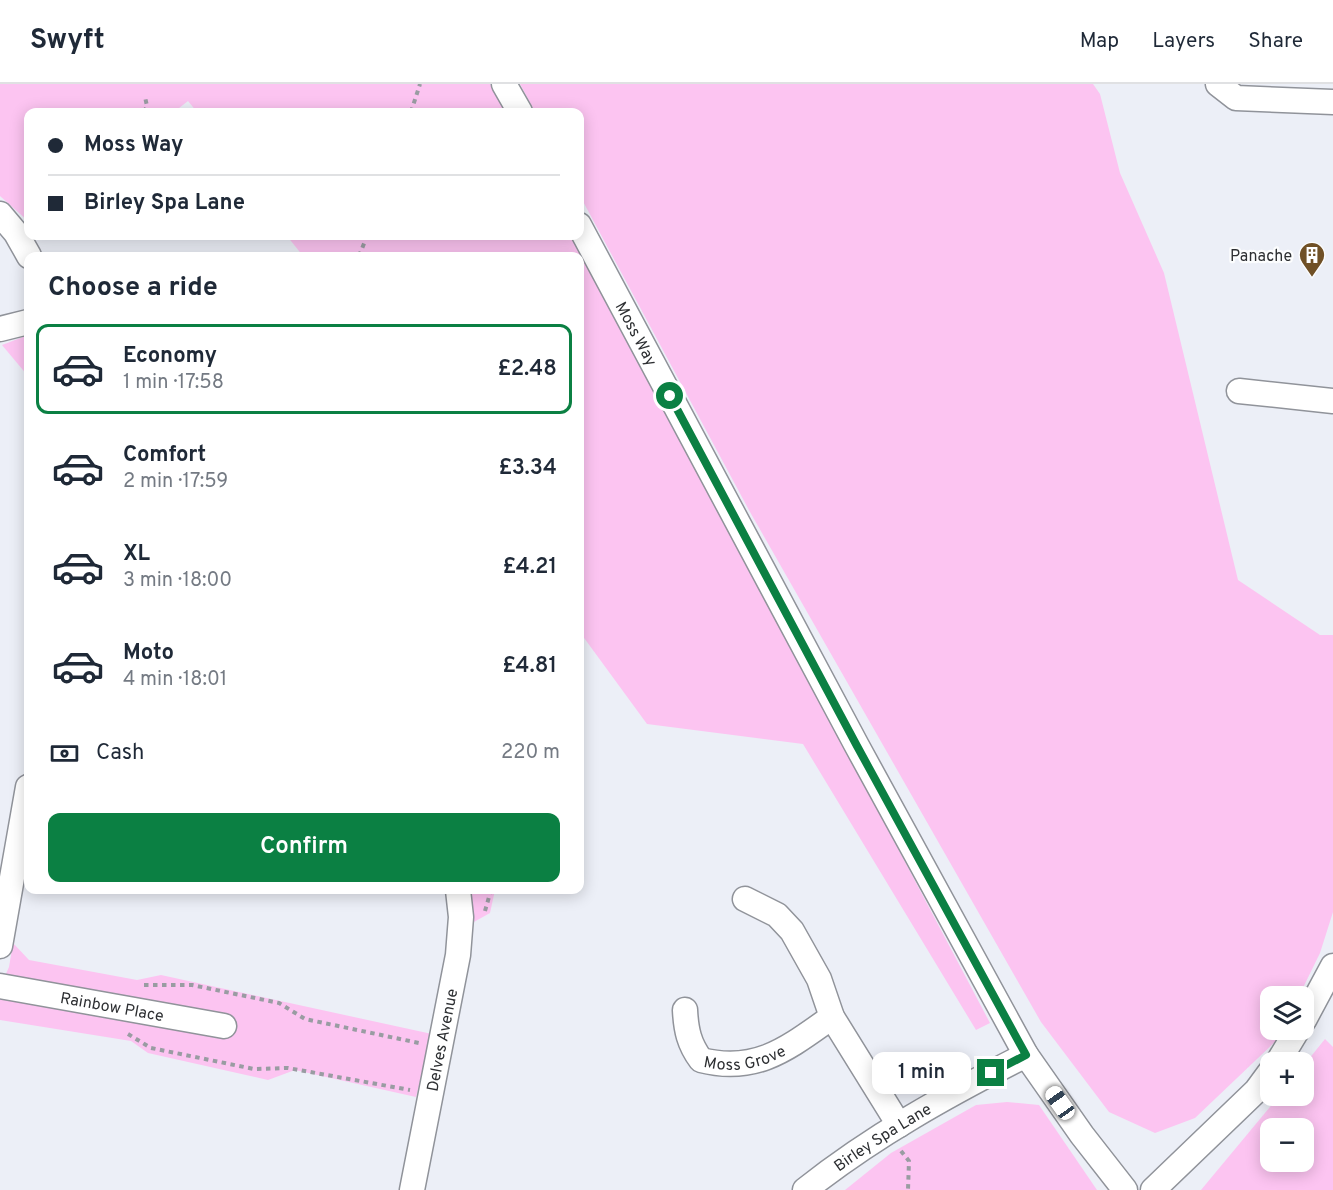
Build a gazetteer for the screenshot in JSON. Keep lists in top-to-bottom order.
{
  "streets": {
    "street": [
      "Moss Way",
      "Rainbow Place",
      "Delves Avenue",
      "Moss Grove",
      "Birley Spa Lane"
    ]
  },
  "crossings": [
    ["Moss Way", "Birley Spa Lane"]
  ],
  "places": {
    "building": ["Panache"]
  },
  "page": {
    "header": "Swyft",
    "nav": ["Map", "Layers", "Share"],
    "banner": ["Moss Way", "Birley Spa Lane"],
    "heading": "Choose a ride",
    "list": [
      {
        "name": "Economy",
        "note": "1 min · 17:58",
        "value": "£2.48"
      },
      {
        "name": "Comfort",
        "note": "2 min · 17:59",
        "value": "£3.34"
      },
      {
        "name": "XL",
        "note": "3 min · 18:00",
        "value": "£4.21"
      },
      {
        "name": "Moto",
        "note": "4 min · 18:01",
        "value": "£4.81"
      }
    ],
    "pay": ["Cash", "220 m"],
    "buttons": "Confirm",
    "map_buttons": ["+", "−"],
    "bubble": "1 min"
  }
}
